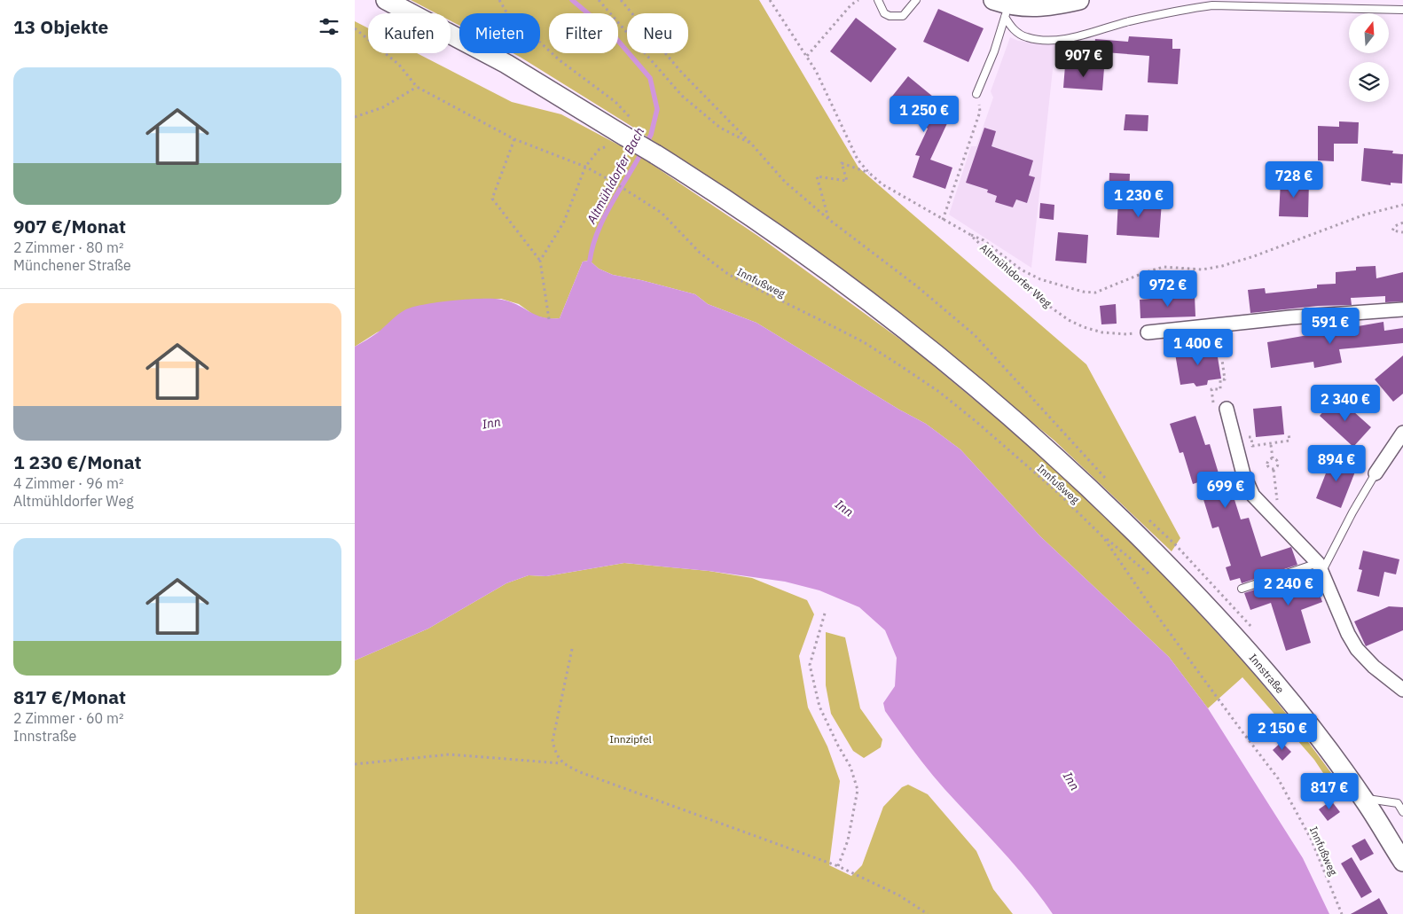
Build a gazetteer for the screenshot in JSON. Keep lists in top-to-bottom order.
{
  "streets": {
    "main road": ["Innstraße"],
    "path": ["Altmühldorfer Weg", "Innfußweg"]
  },
  "water": ["Altmühldorfer Bach", "Inn"],
  "parks": ["Innzipfel"],
  "north": "top",
  "page": {
    "heading": "13 Objekte",
    "chip": [
      "Kaufen",
      "Mieten",
      "Filter",
      "Neu"
    ],
    "price": [
      "907 €",
      "1 250 €",
      "728 €",
      "1 230 €",
      "972 €",
      "591 €",
      "1 400 €",
      "2 340 €",
      "894 €",
      "699 €",
      "2 240 €",
      "2 150 €",
      "817 €"
    ],
    "list": [
      {
        "name": "907 €/Monat",
        "note": "2 Zimmer · 80 m² · Münchener Straße"
      },
      {
        "name": "1 230 €/Monat",
        "note": "4 Zimmer · 96 m² · Altmühldorfer Weg"
      },
      {
        "name": "817 €/Monat",
        "note": "2 Zimmer · 60 m² · Innstraße"
      }
    ]
  }
}
